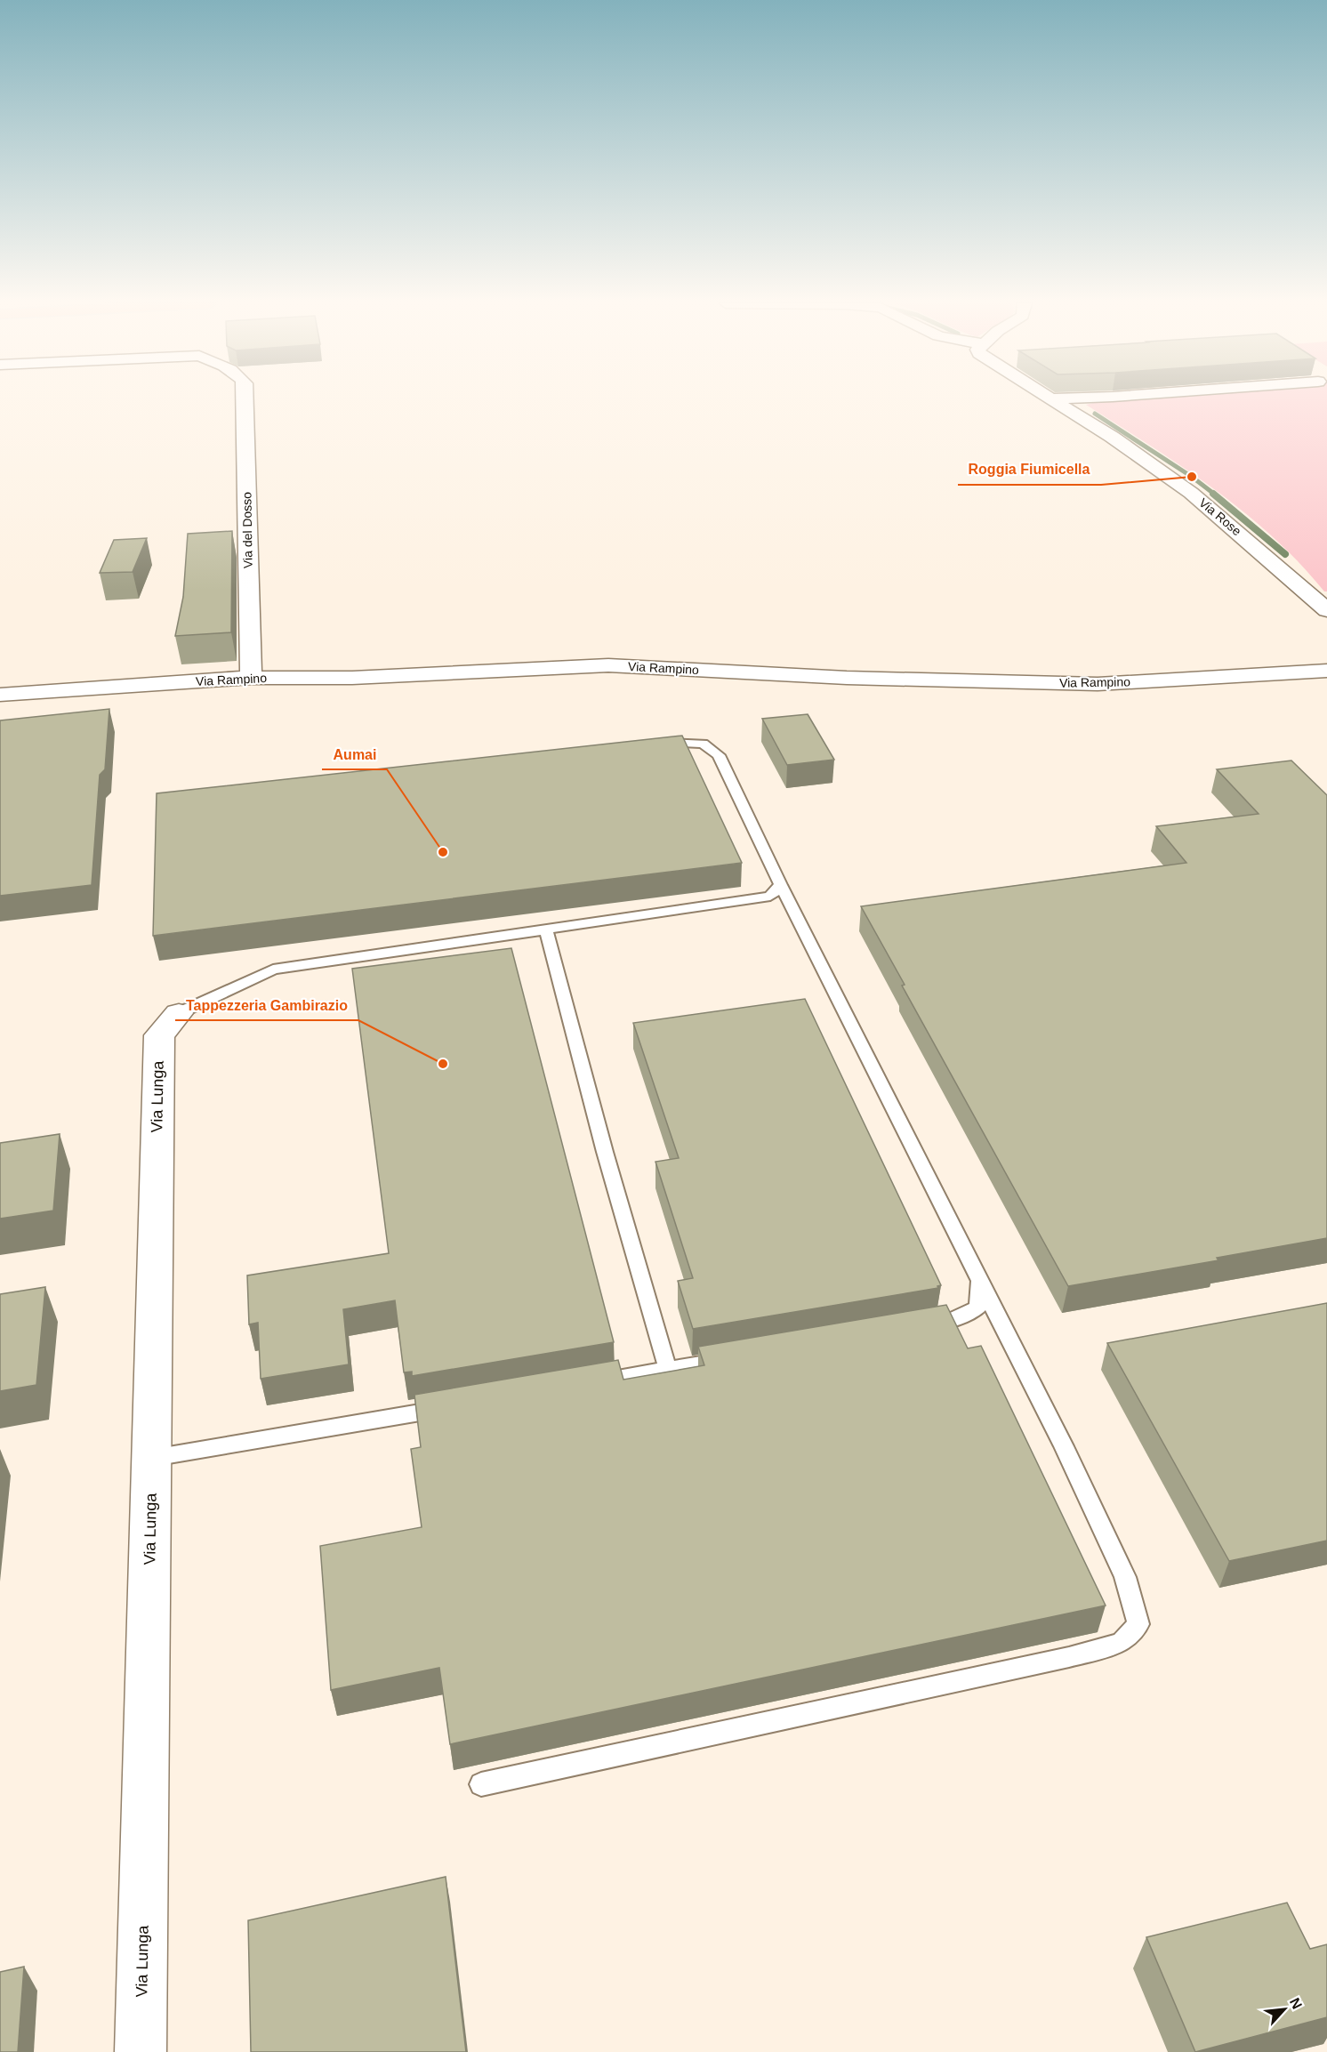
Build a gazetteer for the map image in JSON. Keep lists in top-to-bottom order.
{
  "streets": {
    "street": [
      "Via Rose",
      "Via del Dosso",
      "Via Rampino",
      "Via Lunga"
    ]
  },
  "crossings": [
    ["Via del Dosso", "Via Rampino"]
  ],
  "places": ["Roggia Fiumicella", "Aumai", "Tappezzeria Gambirazio"],
  "north": "top right"
}
